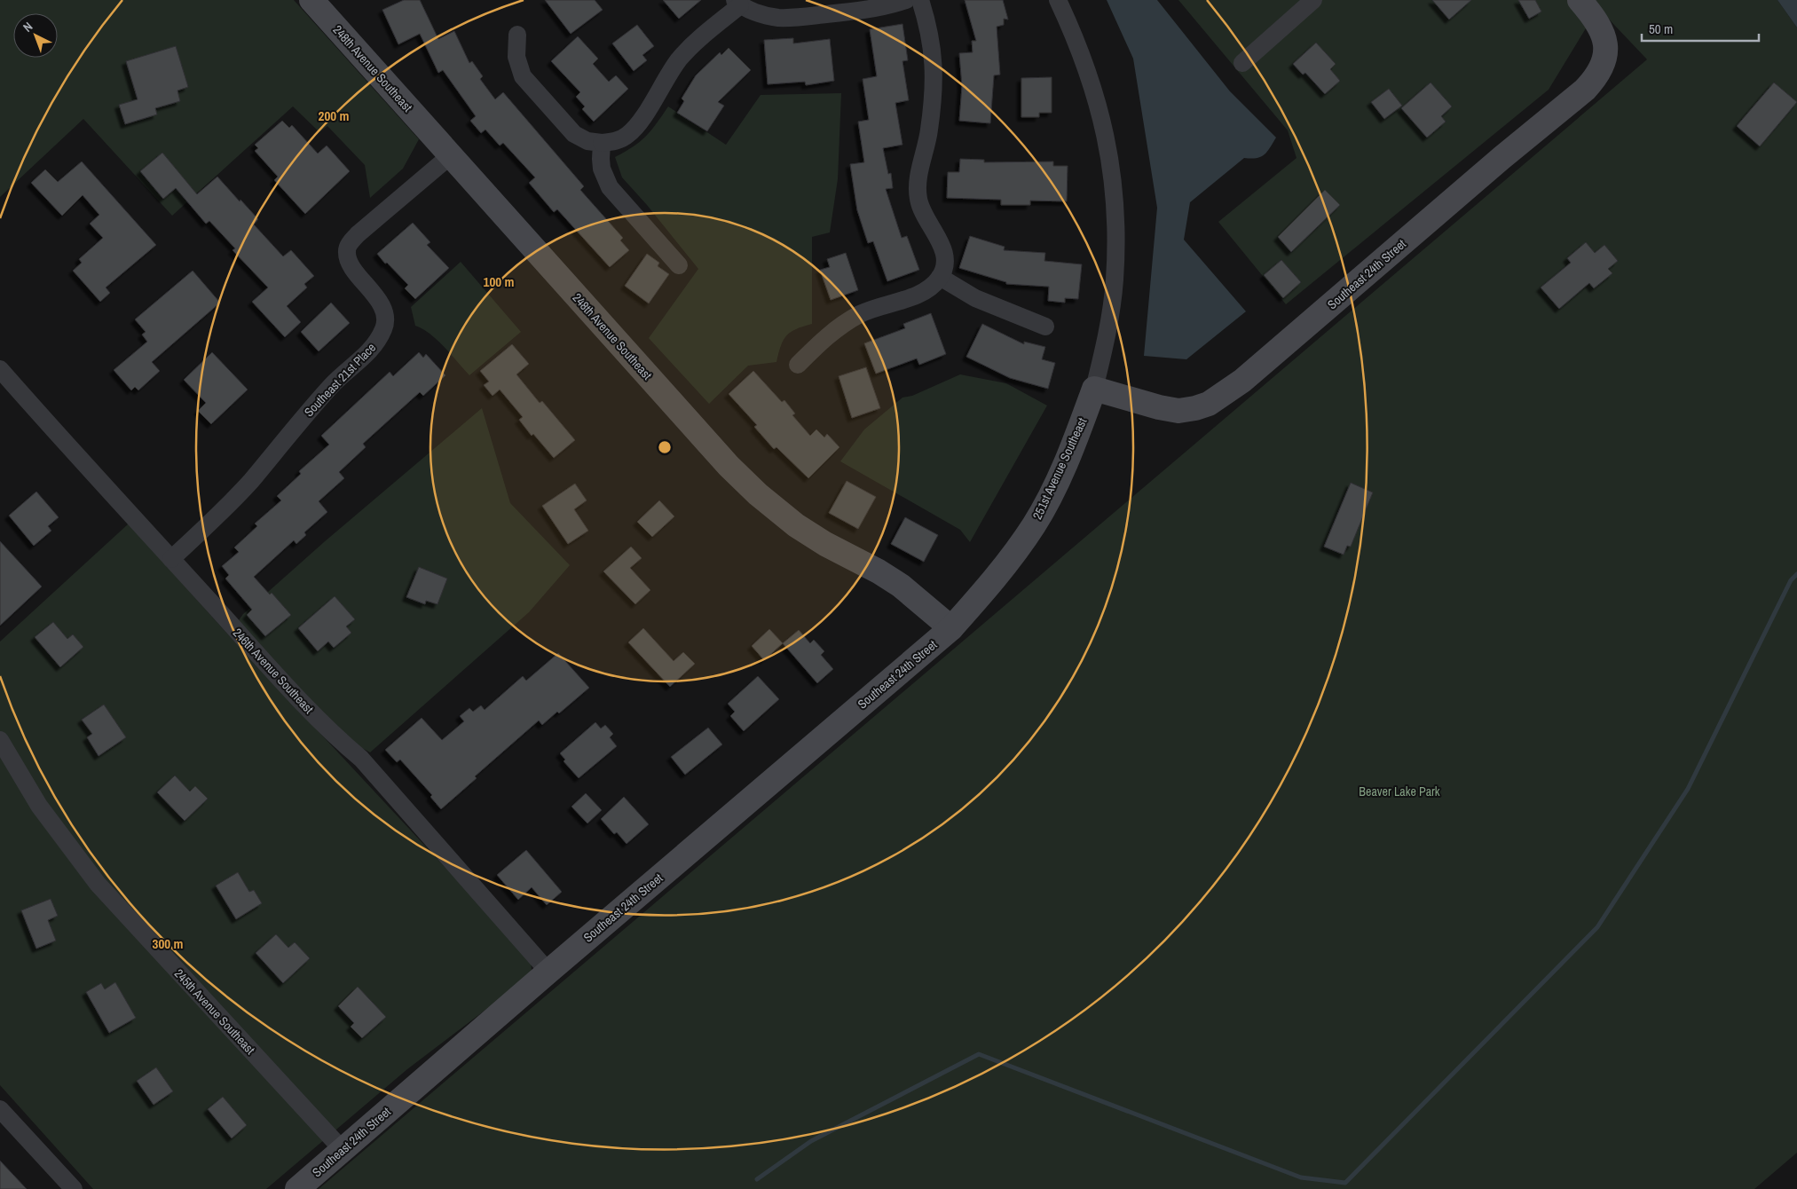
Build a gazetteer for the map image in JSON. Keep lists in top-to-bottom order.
{
  "streets": {
    "street": [
      "248th Avenue Southeast",
      "Southeast 24th Street",
      "Southeast 21st Place",
      "251st Avenue Southeast",
      "246th Avenue Southeast",
      "245th Avenue Southeast"
    ]
  },
  "crossings": [
    ["248th Avenue Southeast", "Southeast 24th Street"],
    ["248th Avenue Southeast", "Southeast 21st Place"],
    ["248th Avenue Southeast", "251st Avenue Southeast"],
    ["Southeast 24th Street", "251st Avenue Southeast"],
    ["Southeast 24th Street", "246th Avenue Southeast"],
    ["Southeast 24th Street", "245th Avenue Southeast"],
    ["Southeast 21st Place", "246th Avenue Southeast"]
  ],
  "parks": ["Beaver Lake Park"],
  "scale_bar": "50 m",
  "north": "top left",
  "rings": ["200 m", "100 m", "300 m"]
}
